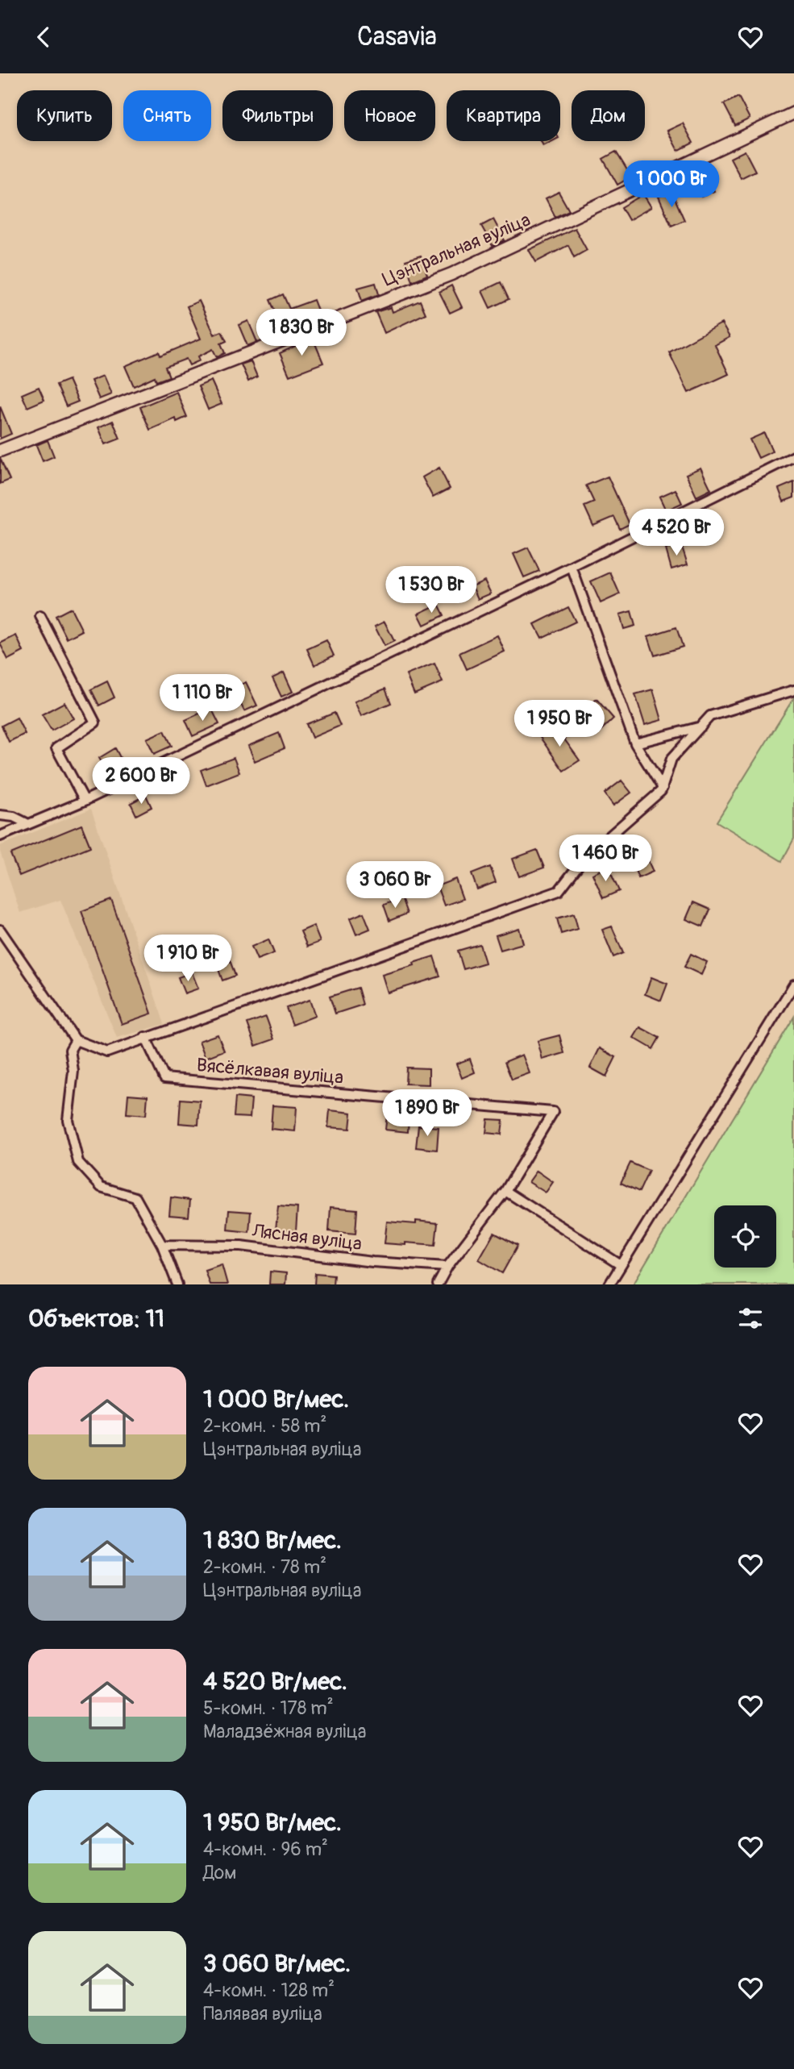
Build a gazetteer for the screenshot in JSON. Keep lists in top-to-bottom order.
{
  "streets": {
    "street": ["Цэнтральная вуліца", "Вясёлкавая вуліца", "Лясная вуліца"]
  },
  "page": {
    "header": "Casavia",
    "chip": [
      "Купить",
      "Снять",
      "Фильтры",
      "Новое",
      "Квартира",
      "Дом"
    ],
    "price": [
      "1 000 Br",
      "1 830 Br",
      "4 520 Br",
      "1 530 Br",
      "1 110 Br",
      "1 950 Br",
      "2 600 Br",
      "1 460 Br",
      "3 060 Br",
      "1 910 Br",
      "1 890 Br"
    ],
    "heading": "Объектов: 11",
    "list": [
      {
        "name": "1 000 Br/мес.",
        "note": "2-комн. · 58 m² · Цэнтральная вуліца"
      },
      {
        "name": "1 830 Br/мес.",
        "note": "2-комн. · 78 m² · Цэнтральная вуліца"
      },
      {
        "name": "4 520 Br/мес.",
        "note": "5-комн. · 178 m² · Маладзёжная вуліца"
      },
      {
        "name": "1 950 Br/мес.",
        "note": "4-комн. · 96 m² · Дом"
      },
      {
        "name": "3 060 Br/мес.",
        "note": "4-комн. · 128 m² · Палявая вуліца"
      }
    ]
  }
}
